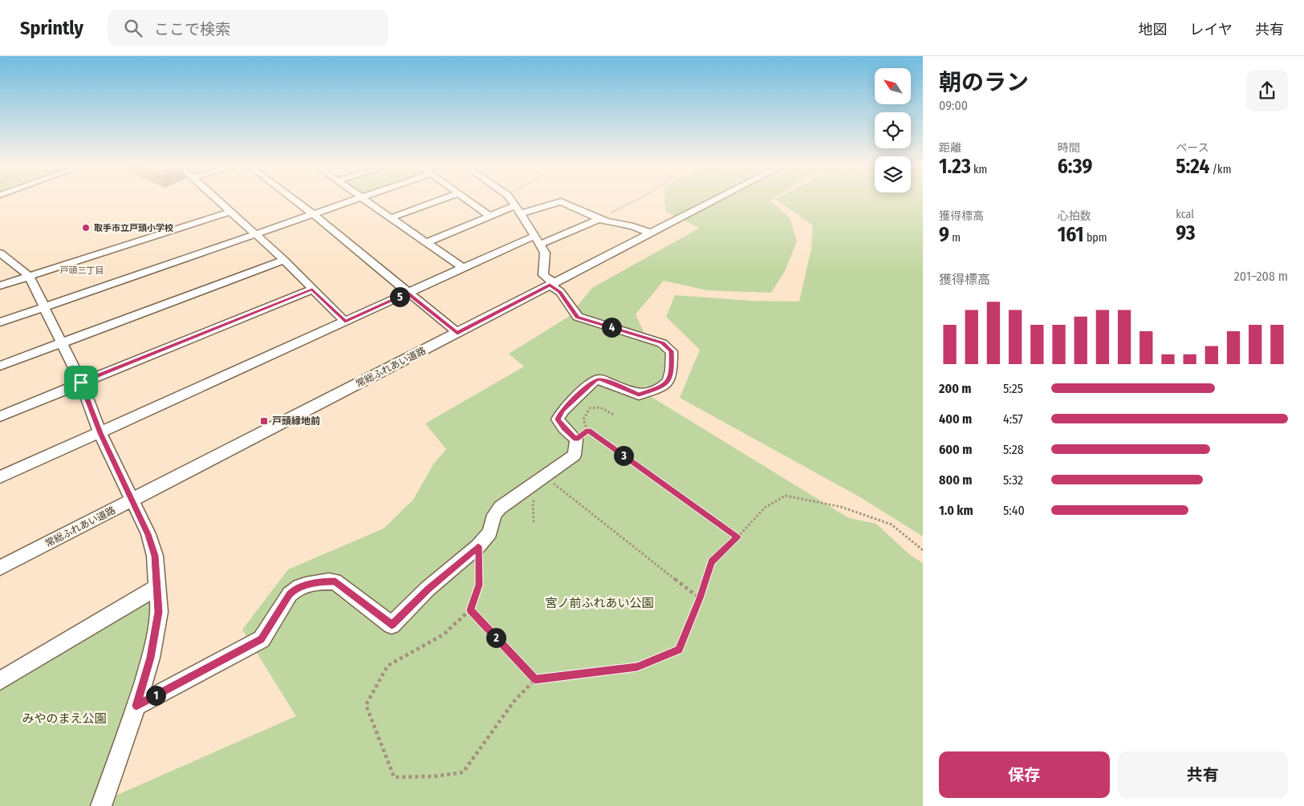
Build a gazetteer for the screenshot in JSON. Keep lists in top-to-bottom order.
{
  "streets": {
    "street": ["常総ふれあい道路"]
  },
  "districts": ["戸頭三丁目"],
  "parks": ["宮ノ前ふれあい公園", "みやのまえ公園"],
  "places": {
    "other": ["取手市立戸頭小学校"],
    "transit": ["戸頭緑地前"]
  },
  "north": "top left",
  "page": {
    "header": "Sprintly",
    "search": "ここで検索",
    "nav": ["地図", "レイヤ", "共有"],
    "heading": ["朝のラン", "09:00"],
    "stats": [
      ["距離", "1.23 km"],
      ["時間", "6:39"],
      ["ペース", "5:24 /km"],
      ["獲得標高", "9 m"],
      ["心拍数", "161 bpm"],
      ["kcal", "93"]
    ],
    "chart": ["獲得標高", "201–208 m"],
    "pins": [
      "5",
      "4",
      "3",
      "2",
      "1"
    ],
    "list": [
      {
        "name": "200 m",
        "note": "5:25"
      },
      {
        "name": "400 m",
        "note": "4:57"
      },
      {
        "name": "600 m",
        "note": "5:28"
      },
      {
        "name": "800 m",
        "note": "5:32"
      },
      {
        "name": "1.0 km",
        "note": "5:40"
      }
    ],
    "buttons": ["保存", "共有"]
  }
}
